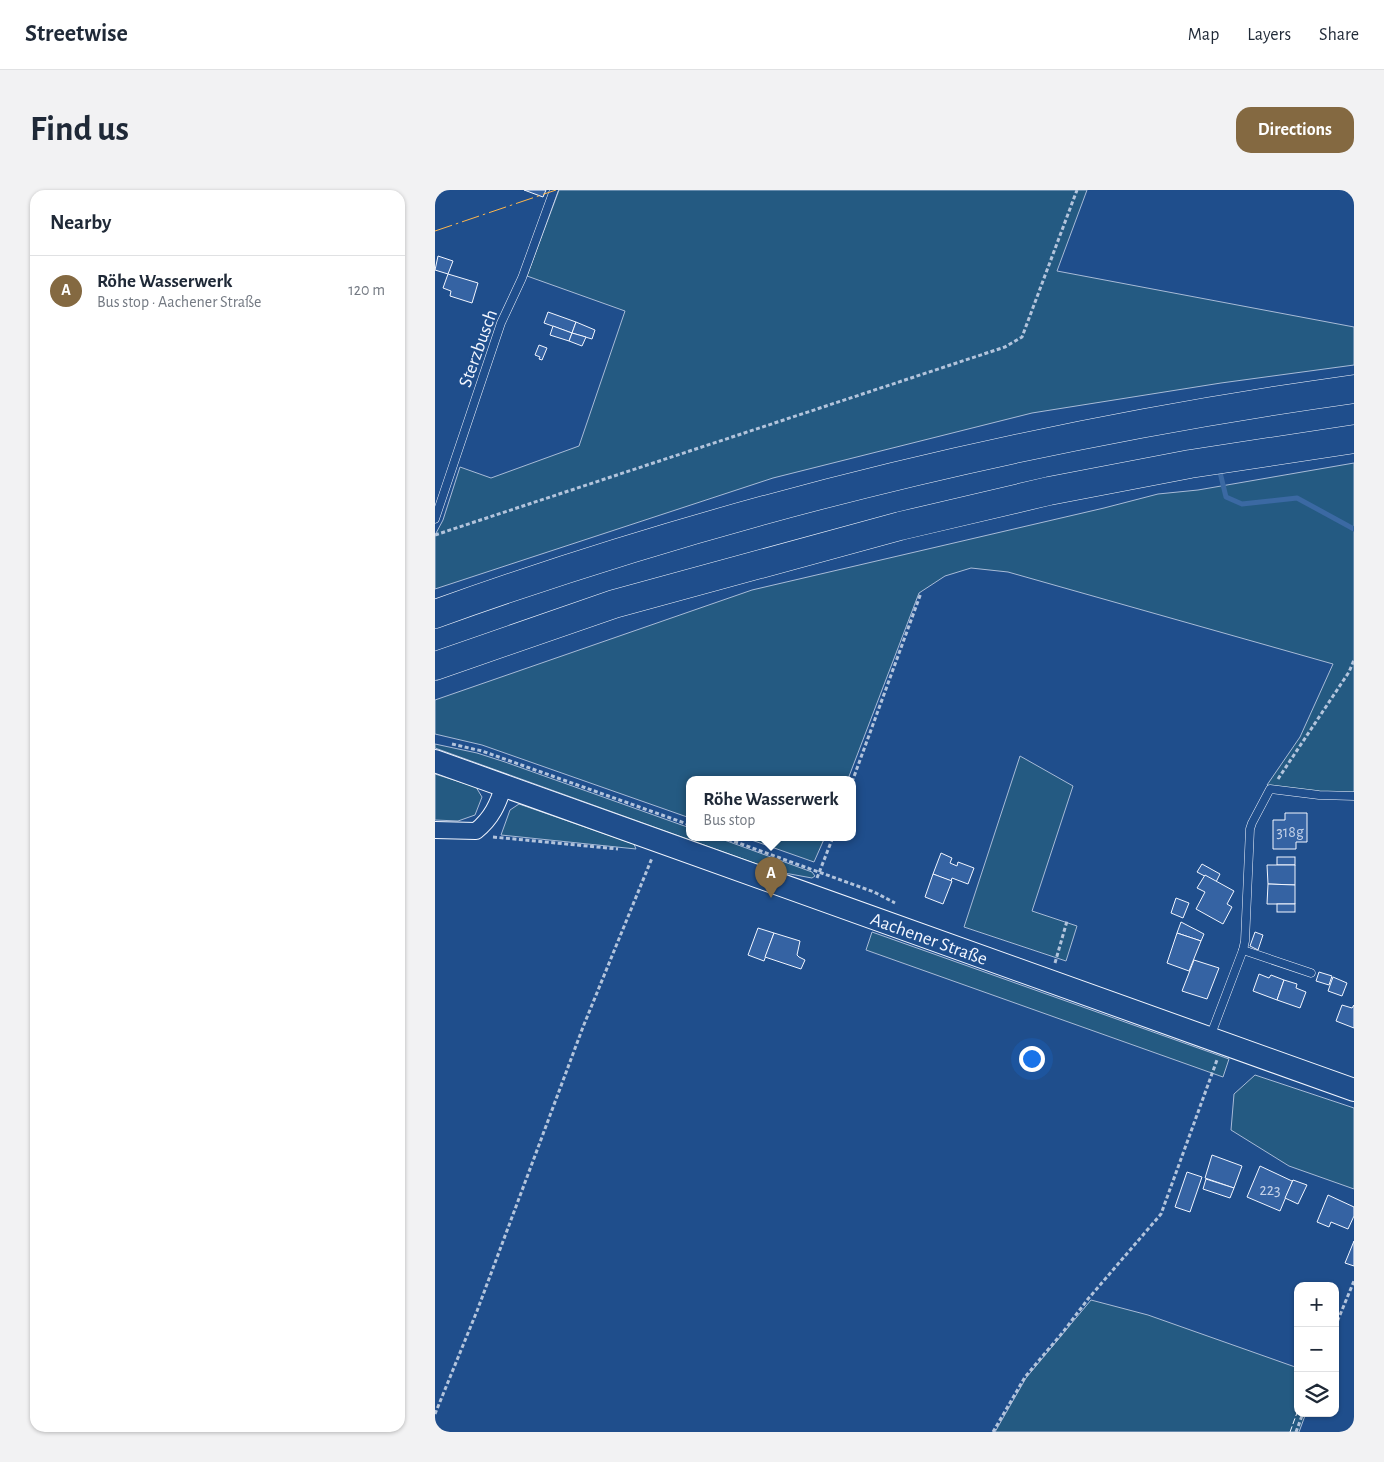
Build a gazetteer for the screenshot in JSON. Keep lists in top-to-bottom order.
{
  "streets": {
    "main road": ["Aachener Straße"],
    "lane": ["Sterzbusch"]
  },
  "house_numbers": ["318g", "223"],
  "page": {
    "header": "Streetwise",
    "nav": ["Map", "Layers", "Share"],
    "buttons": "Directions",
    "title": "Find us",
    "heading": "Nearby",
    "list": [
      {
        "mark": "A",
        "name": "Röhe Wasserwerk",
        "note": "Bus stop · Aachener Straße",
        "value": "120 m"
      }
    ],
    "popup": ["Röhe Wasserwerk", "Bus stop"],
    "pins": "A",
    "map_buttons": ["+", "−"]
  }
}
